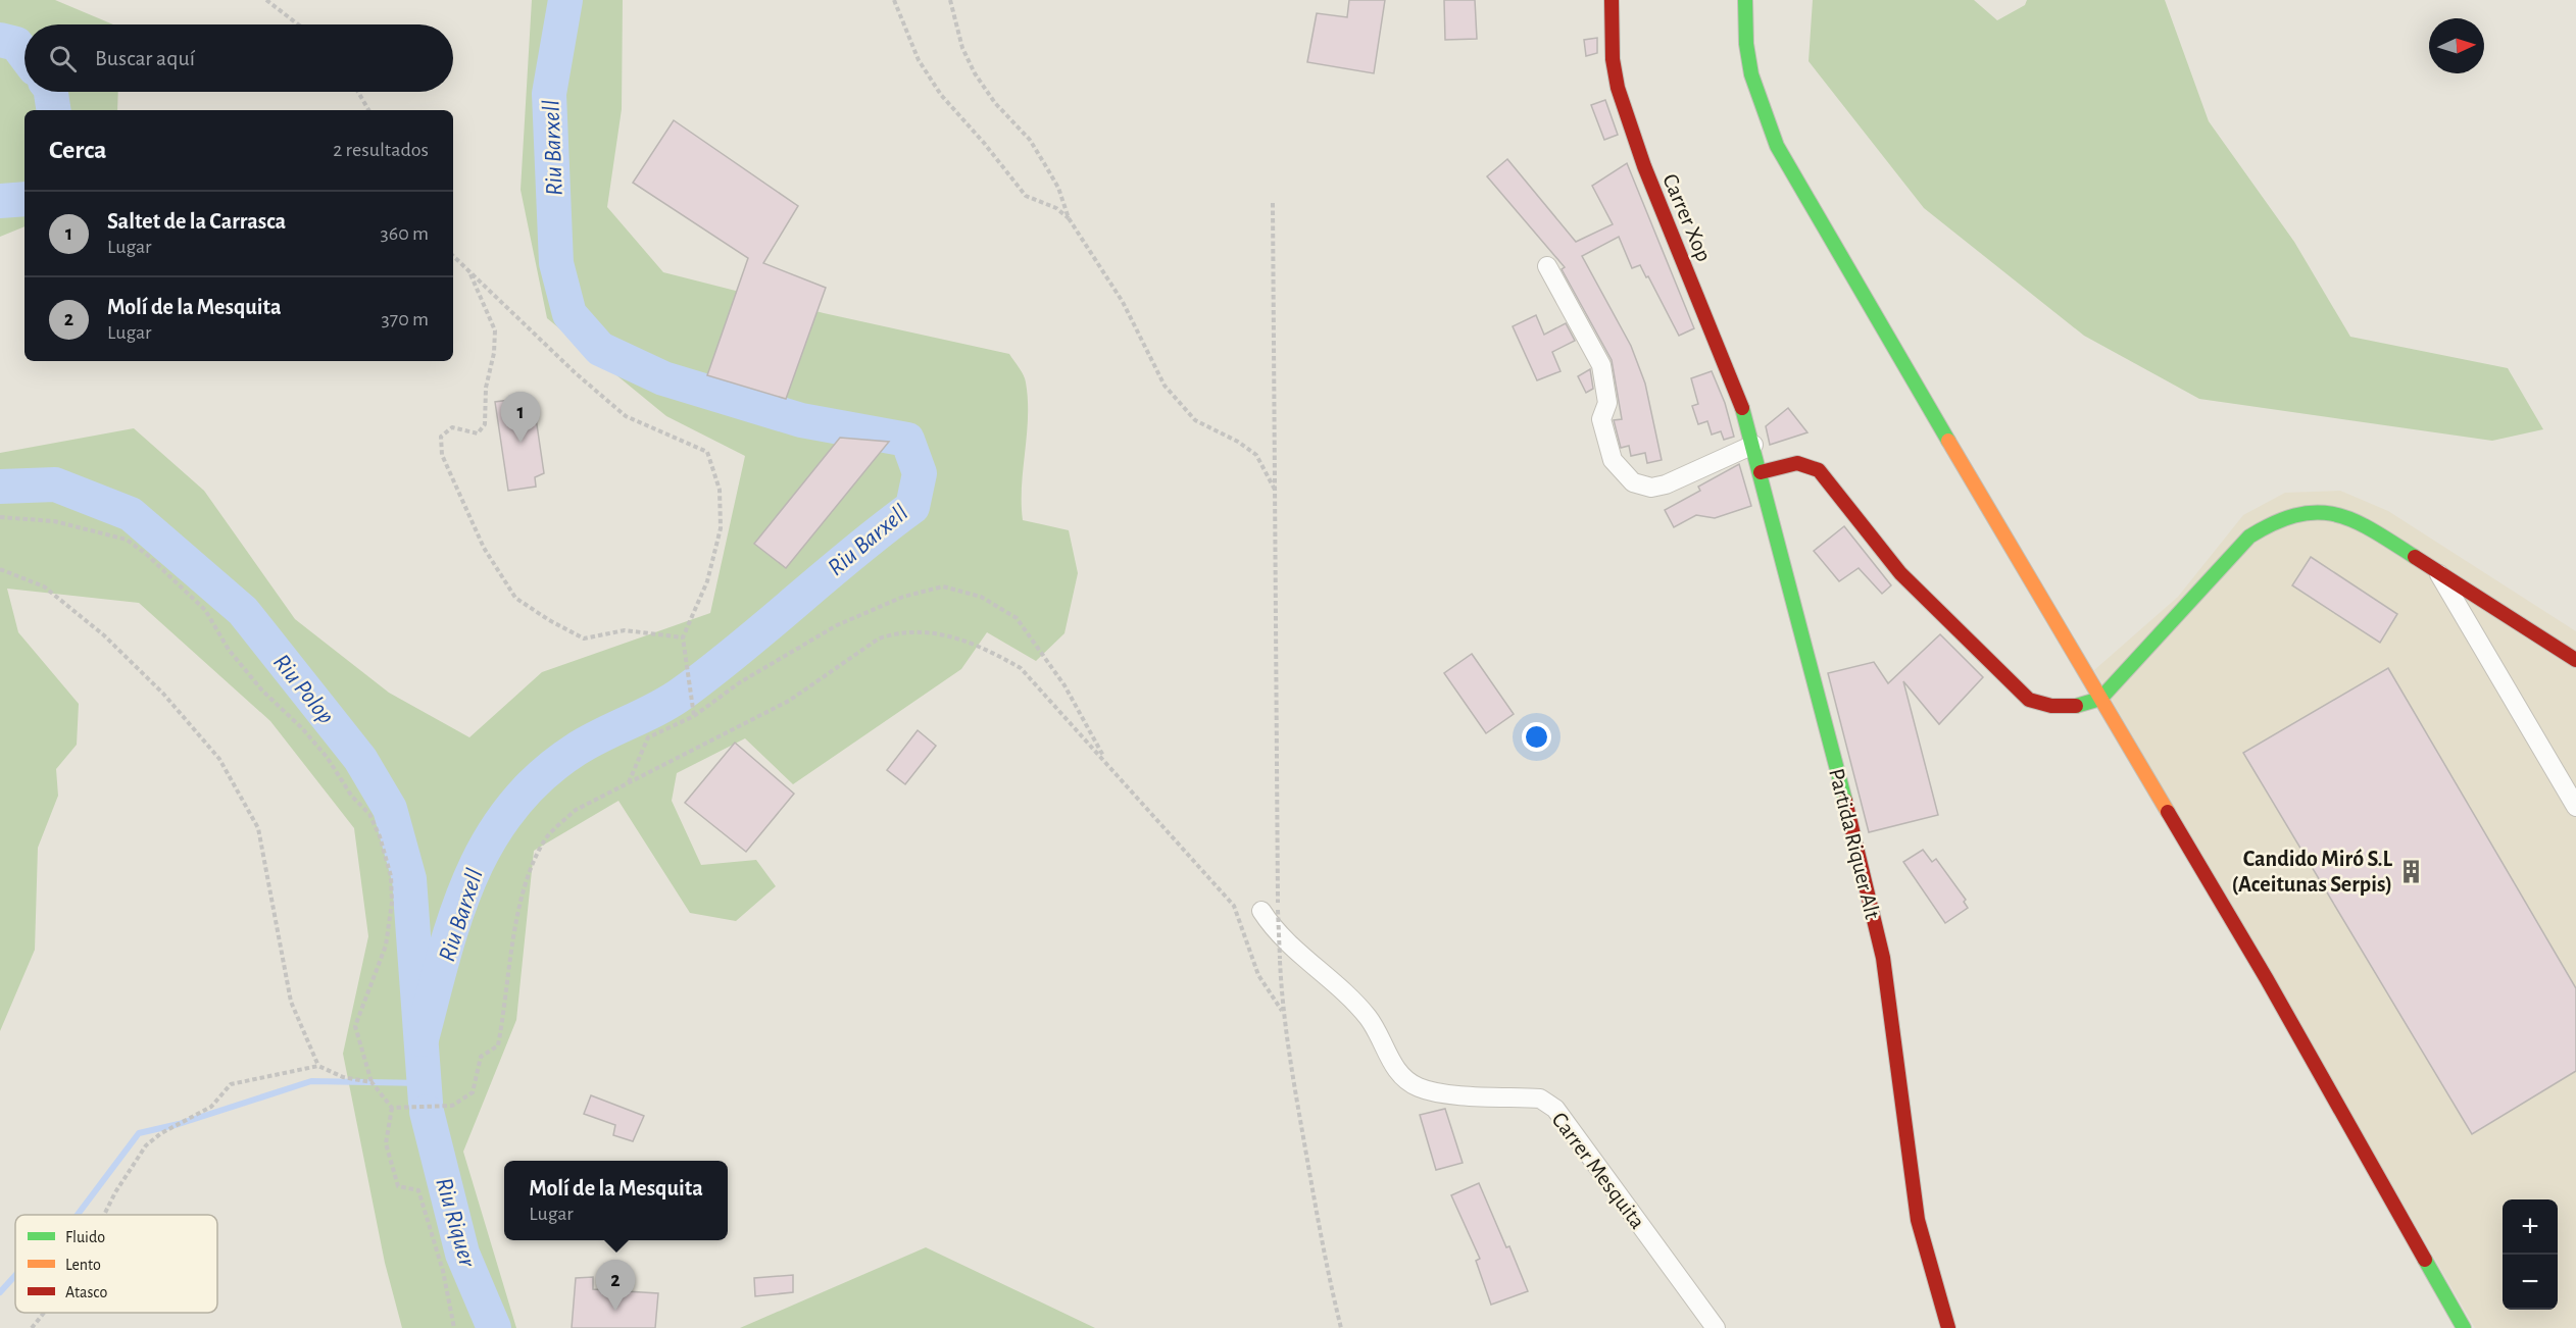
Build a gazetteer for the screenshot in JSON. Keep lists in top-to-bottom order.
{
  "streets": {
    "street": ["Carrer Xop", "Partida Riquer Alt", "Carrer Mesquita"]
  },
  "crossings": [
    ["Carrer Xop", "Partida Riquer Alt"]
  ],
  "water": ["Riu Barxell", "Riu Polop", "Riu Riquer"],
  "places": {
    "building": ["Candido Miró S.L (Aceitunas Serpis)"]
  },
  "legend": ["Fluido", "Lento", "Atasco"],
  "north": "right",
  "page": {
    "search": "Buscar aquí",
    "heading": ["Cerca", "2 resultados"],
    "list": [
      {
        "mark": "1",
        "name": "Saltet de la Carrasca",
        "note": "Lugar",
        "value": "360 m"
      },
      {
        "mark": "2",
        "name": "Molí de la Mesquita",
        "note": "Lugar",
        "value": "370 m"
      }
    ],
    "pins": ["1", "2"],
    "popup": ["Molí de la Mesquita", "Lugar"],
    "map_buttons": ["+", "−"]
  }
}
